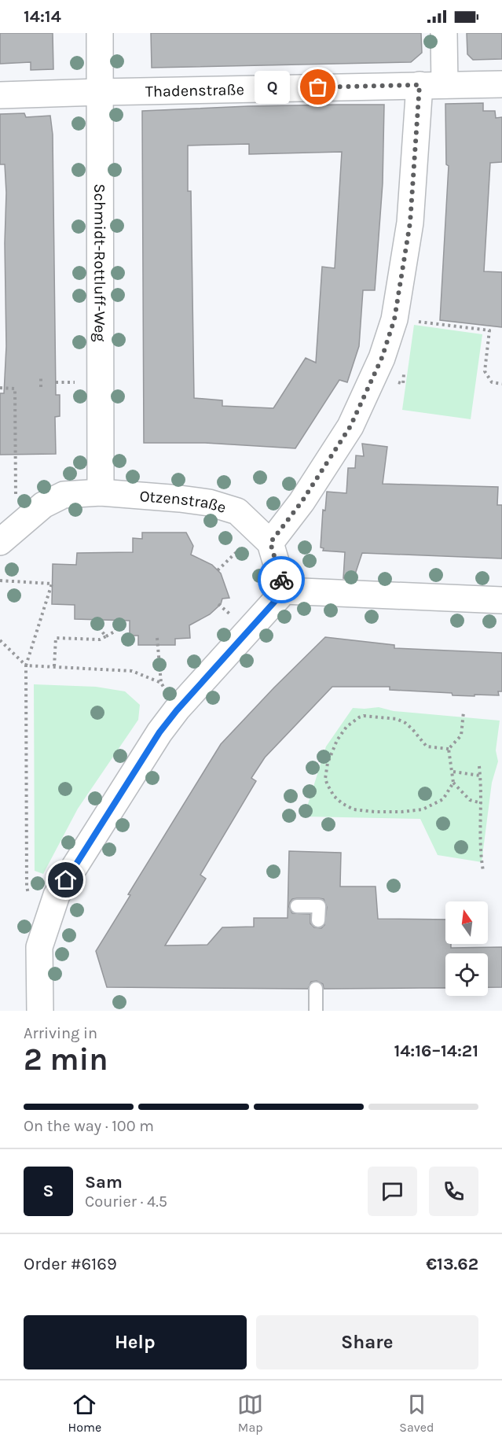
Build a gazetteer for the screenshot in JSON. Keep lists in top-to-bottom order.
{
  "streets": {
    "street": ["Thadenstraße", "Schmidt-Rottluff-Weg", "Otzenstraße"]
  },
  "crossings": [
    ["Thadenstraße", "Schmidt-Rottluff-Weg"],
    ["Schmidt-Rottluff-Weg", "Otzenstraße"]
  ],
  "places": ["Q"],
  "north": "top",
  "page": {
    "status": "14:14",
    "bubble": "Q",
    "heading": ["2 min", "Arriving in", "14:16–14:21"],
    "panel": [
      "Sam",
      "Courier · 4.5",
      "Order #6169",
      "€13.62"
    ],
    "bar": "On the way · 100 m",
    "round": "S",
    "buttons": ["Help", "Share"],
    "tabs": ["Home", "Map", "Saved"]
  }
}
